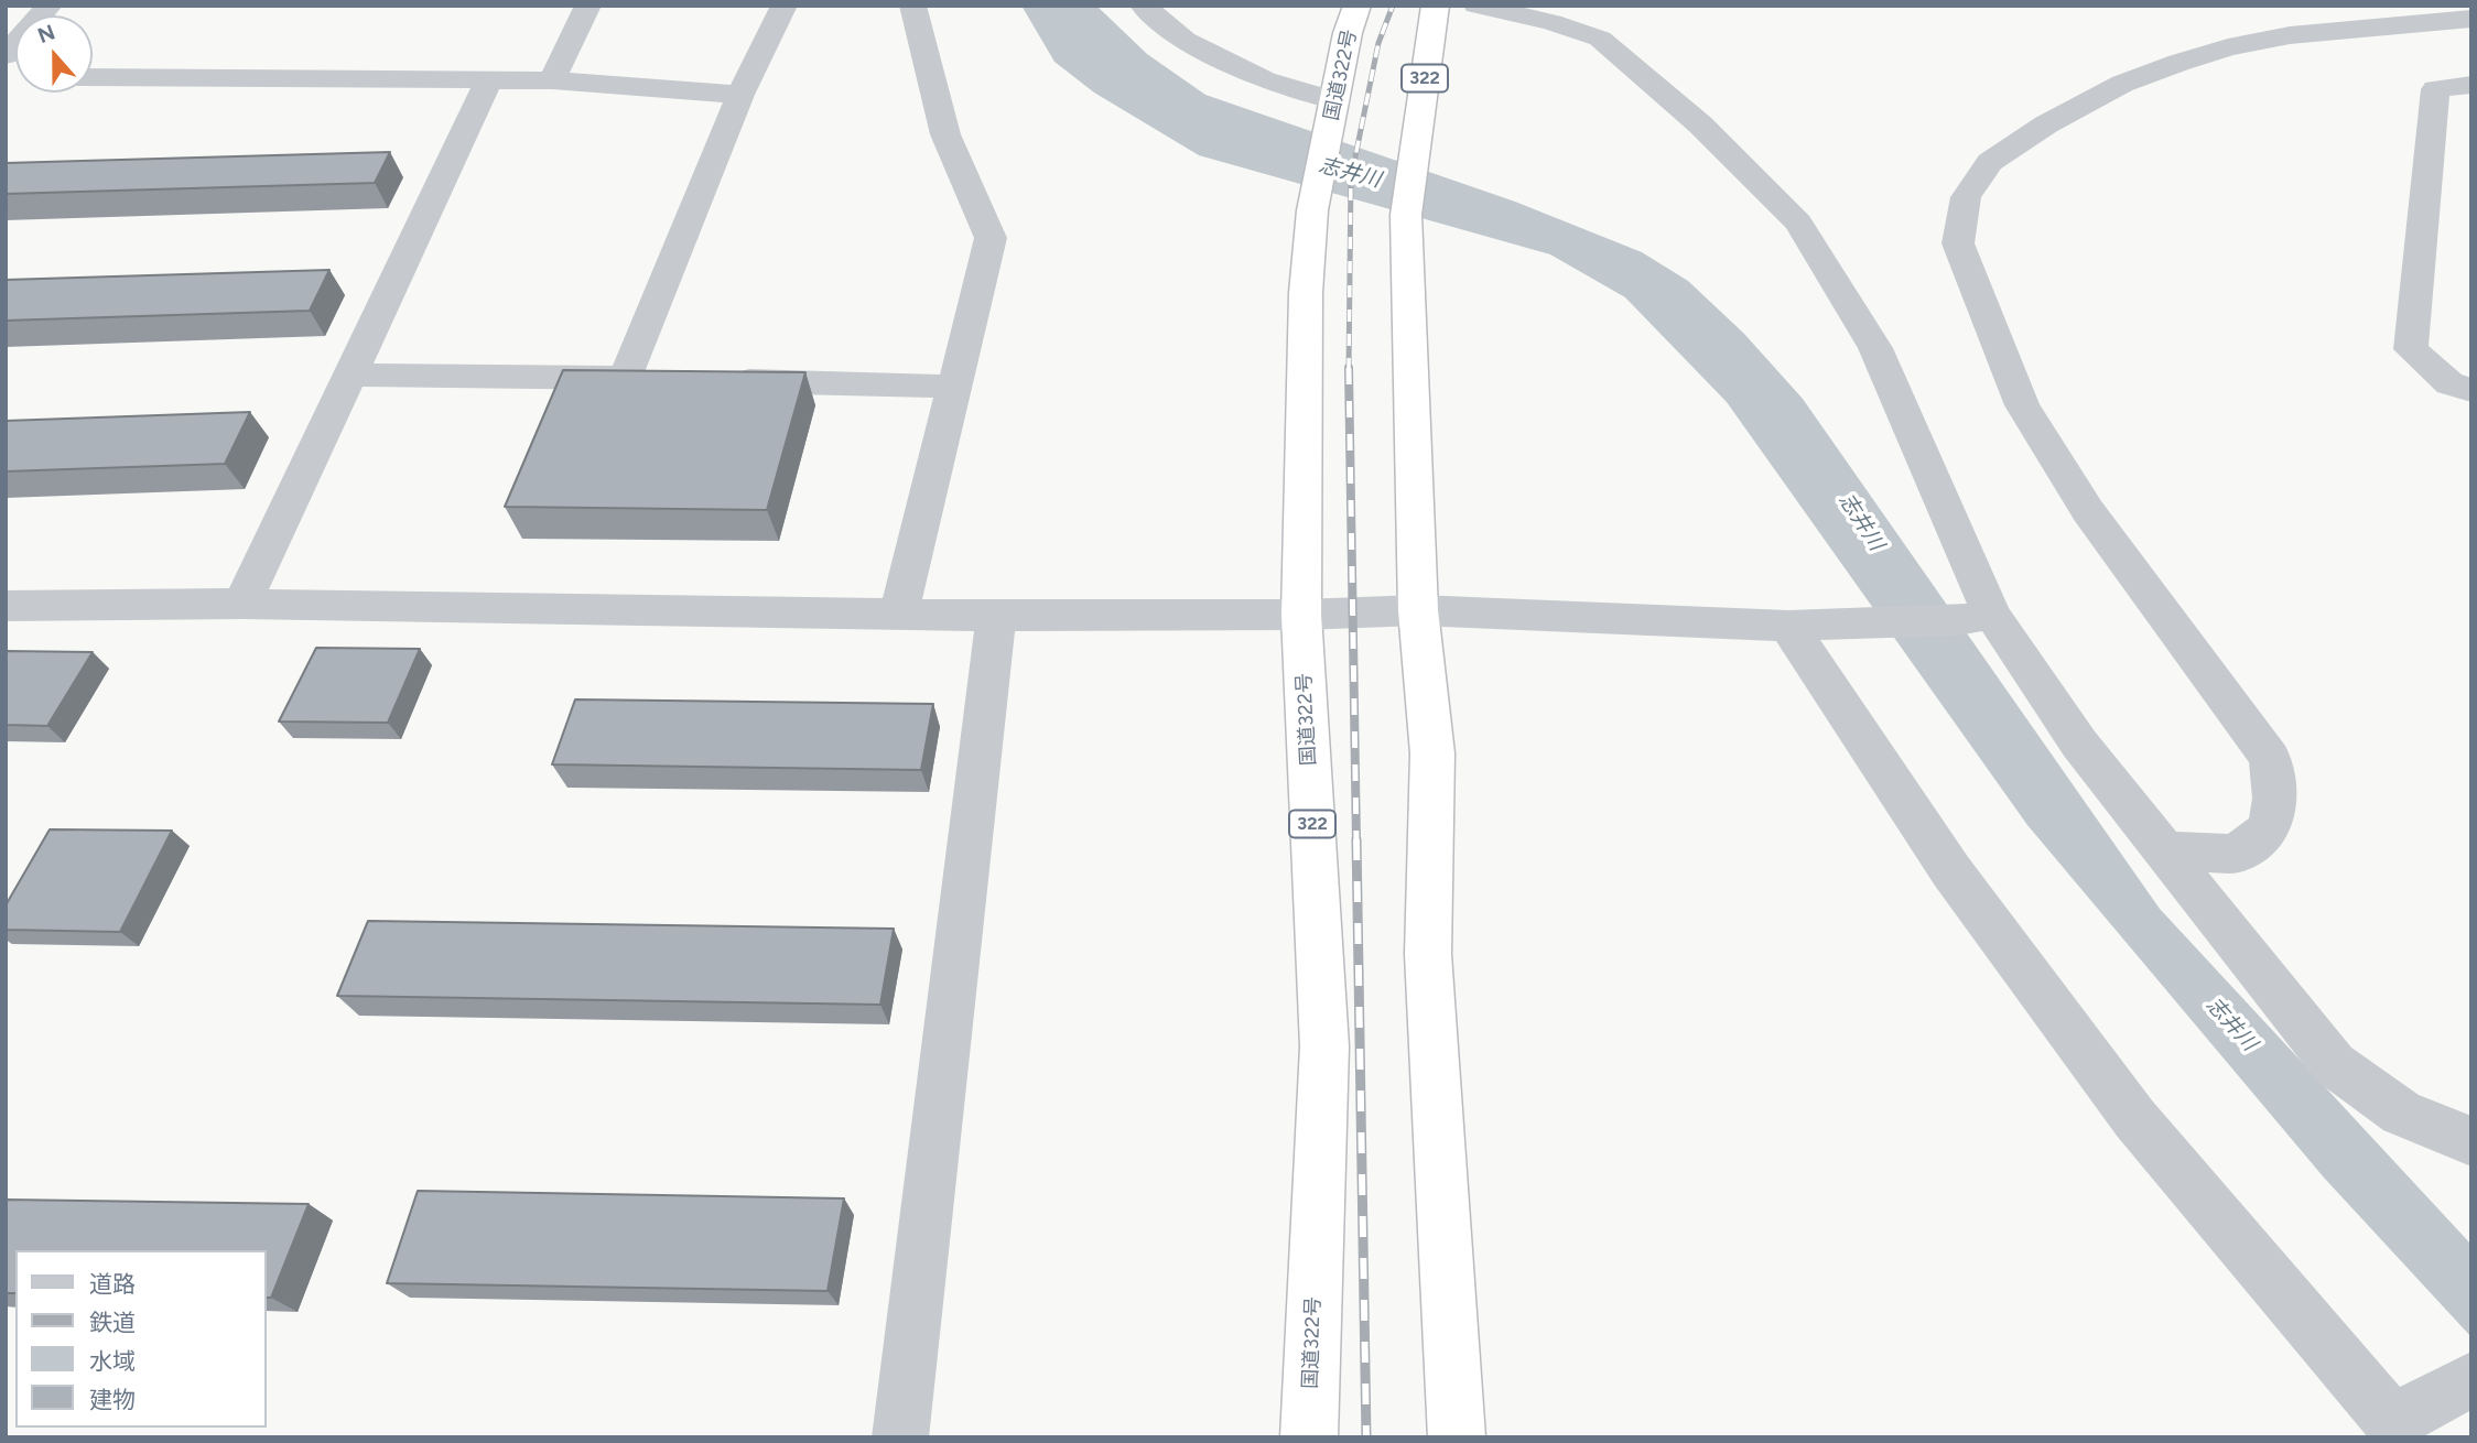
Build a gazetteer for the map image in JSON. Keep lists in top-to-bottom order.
{
  "streets": {
    "highway": ["国道322号", "322"]
  },
  "water": ["志井川"],
  "legend": [
    "道路",
    "鉄道",
    "水域",
    "建物"
  ],
  "north": "top"
}
